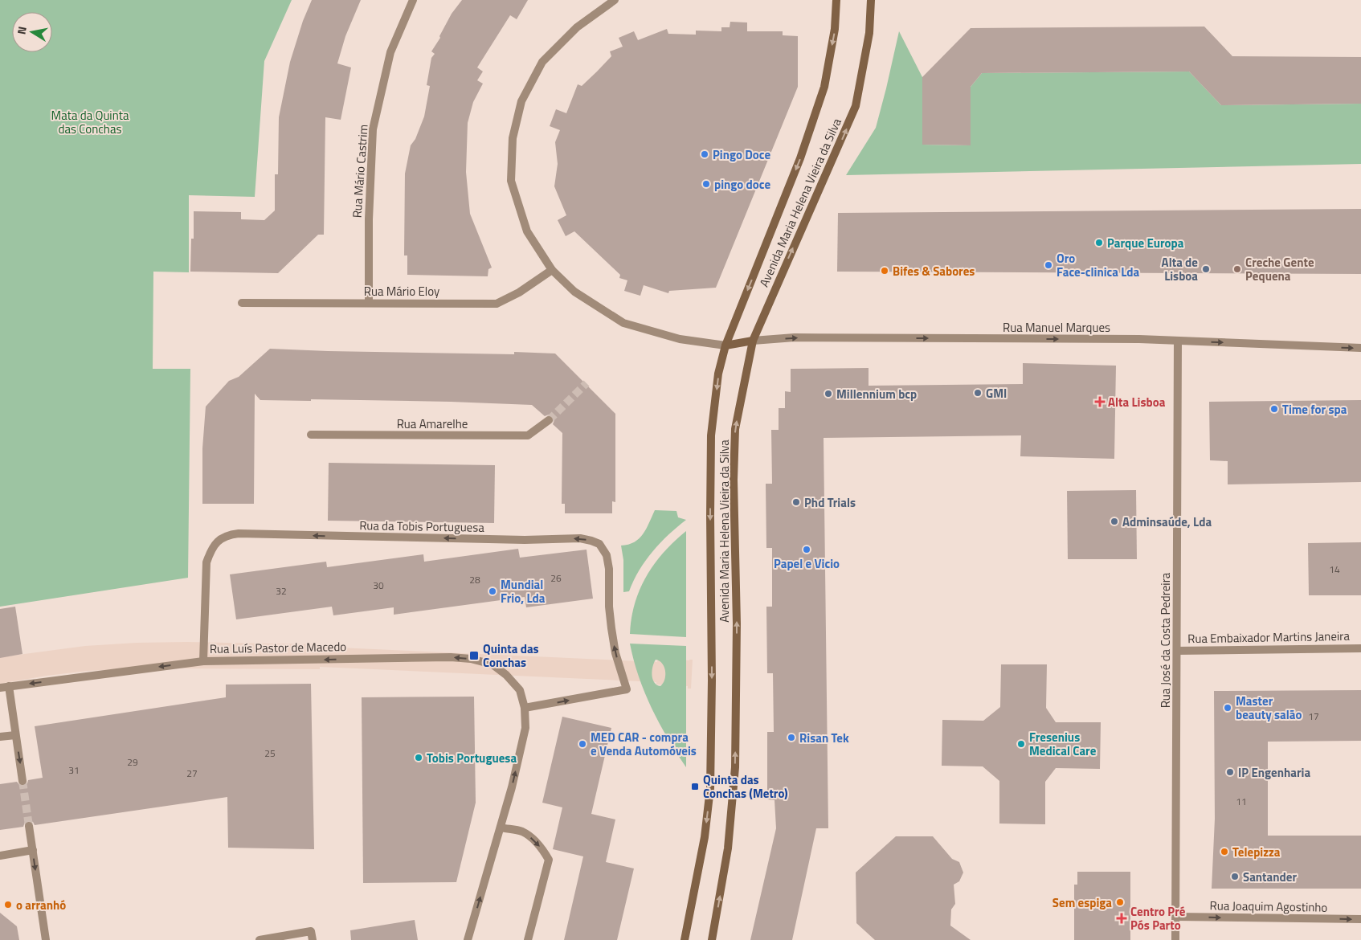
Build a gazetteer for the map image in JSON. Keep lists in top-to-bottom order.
{
  "streets": {
    "street": [
      "Rua Mário Castrim",
      "Avenida Maria Helena Vieira da Silva",
      "Rua Mário Eloy",
      "Rua Manuel Marques",
      "Rua Amarelhe",
      "Rua da Tobis Portuguesa",
      "Rua Embaixador Martins Janeira",
      "Rua José da Costa Pedreira",
      "Rua Luís Pastor de Macedo",
      "Rua Joaquim Agostinho"
    ]
  },
  "crossings": [
    ["Rua Mário Castrim", "Rua Mário Eloy"],
    ["Avenida Maria Helena Vieira da Silva", "Rua Manuel Marques"],
    ["Rua Manuel Marques", "Rua José da Costa Pedreira"],
    ["Rua da Tobis Portuguesa", "Rua Luís Pastor de Macedo"],
    ["Rua Embaixador Martins Janeira", "Rua José da Costa Pedreira"],
    ["Rua José da Costa Pedreira", "Rua Joaquim Agostinho"]
  ],
  "one_way": ["Rua Manuel Marques", "Rua Joaquim Agostinho"],
  "parks": ["Mata da Quinta das Conchas"],
  "places": {
    "other": [
      "Pingo Doce",
      "pingo doce",
      "Parque Europa",
      "Oro Face-clinica Lda",
      "Alta de Lisboa",
      "Creche Gente Pequena",
      "Bifes & Sabores",
      "GMI",
      "Millennium bcp",
      "Time for spa",
      "Phd Trials",
      "Adminsaúde, Lda",
      "Papel e Vicio",
      "Mundial Frio, Lda",
      "Master beauty salão",
      "Risan Tek",
      "MED CAR - compra e Venda Automóveis",
      "Fresenius Medical Care",
      "Tobis Portuguesa",
      "IP Engenharia",
      "Telepizza",
      "Santander",
      "Sem espiga",
      "o arranhó"
    ],
    "health": ["Alta Lisboa", "Centro Pré Pós Parto"],
    "transit": ["Quinta das Conchas", "Quinta das Conchas (Metro)"]
  },
  "house_numbers": [
    "14",
    "26",
    "28",
    "30",
    "32",
    "17",
    "25",
    "29",
    "31",
    "27",
    "11"
  ],
  "north": "left"
}
